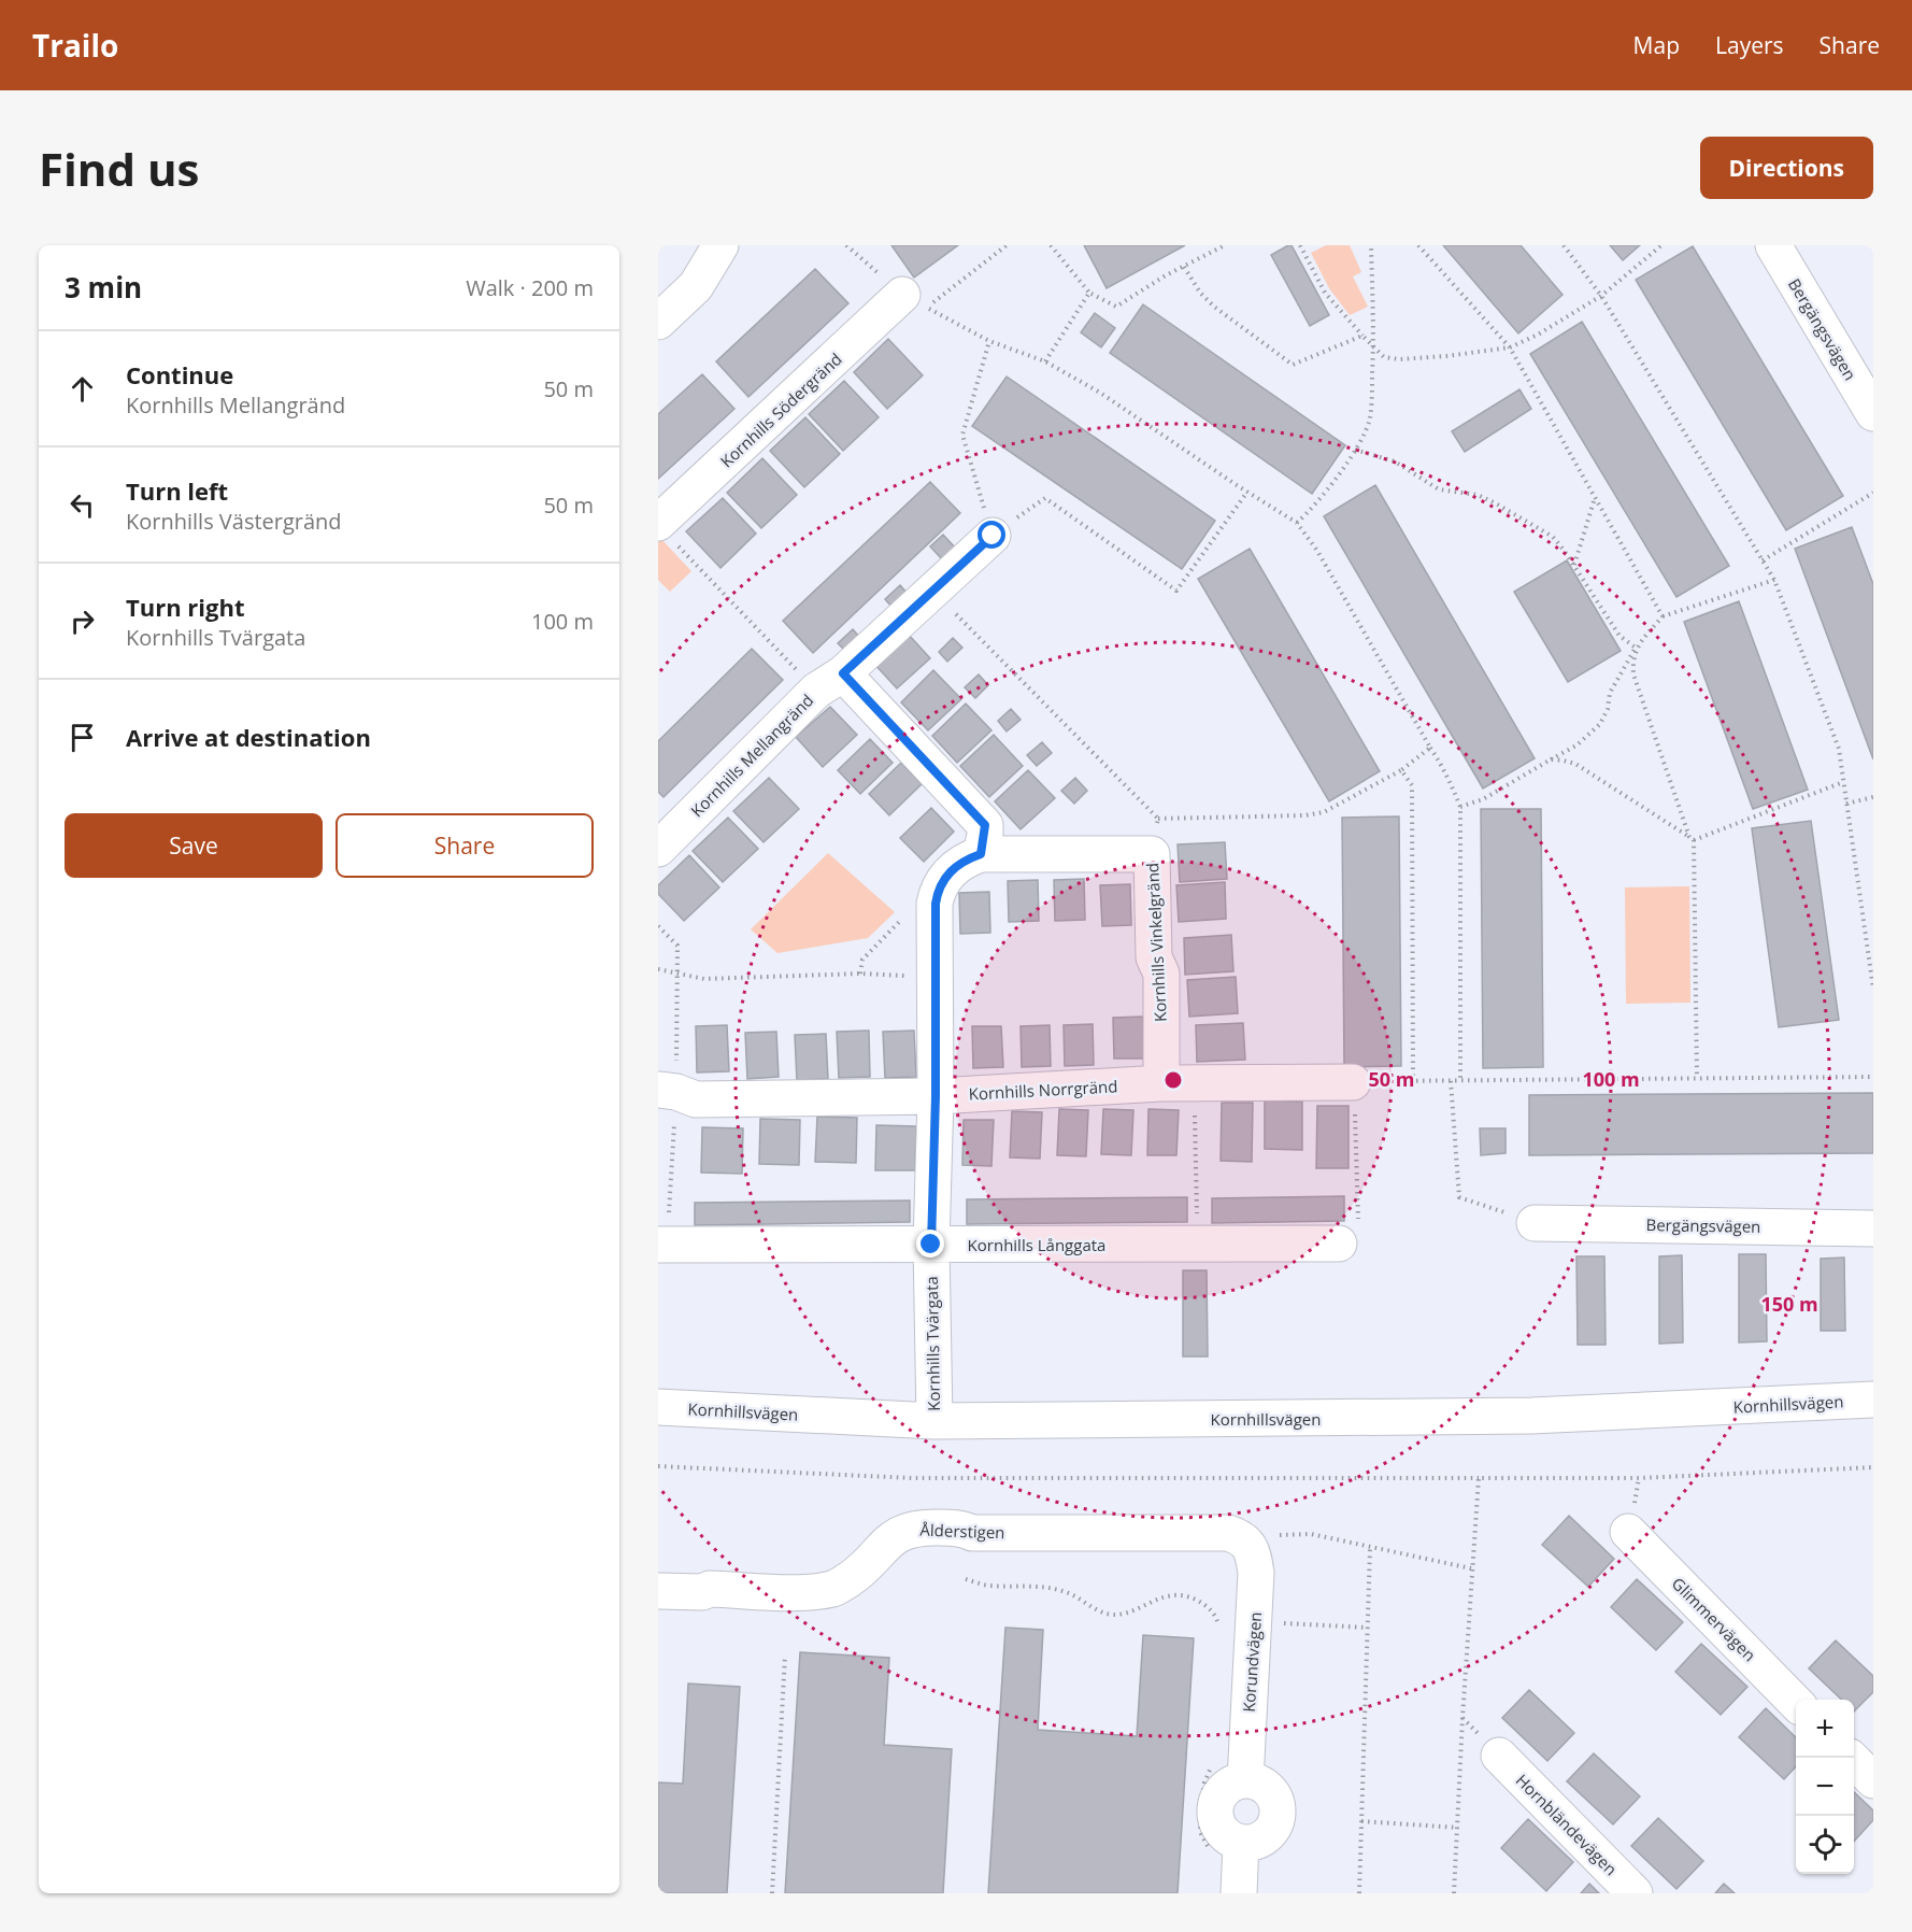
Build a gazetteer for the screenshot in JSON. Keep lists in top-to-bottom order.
{
  "streets": {
    "street": [
      "Bergängsvägen",
      "Kornhills Södergränd",
      "Kornhills Mellangränd",
      "Kornhills Vinkelgränd",
      "Kornhills Norrgränd",
      "Kornhills Långgata",
      "Kornhills Tvärgata",
      "Kornhillsvägen",
      "Ålderstigen",
      "Glimmervägen",
      "Korundvägen",
      "Hornbländevägen"
    ]
  },
  "crossings": [
    ["Kornhills Vinkelgränd", "Kornhills Norrgränd"],
    ["Kornhills Norrgränd", "Kornhills Tvärgata"],
    ["Kornhills Långgata", "Kornhills Tvärgata"],
    ["Kornhills Tvärgata", "Kornhillsvägen"],
    ["Ålderstigen", "Korundvägen"]
  ],
  "page": {
    "header": "Trailo",
    "nav": ["Map", "Layers", "Share"],
    "buttons": [
      "Directions",
      ["Save", "Share"]
    ],
    "title": "Find us",
    "heading": ["3 min", "Walk · 200 m"],
    "list": [
      ["Continue", "Kornhills Mellangränd", "50 m"],
      ["Turn left", "Kornhills Västergränd", "50 m"],
      ["Turn right", "Kornhills Tvärgata", "100 m"],
      "Arrive at destination"
    ],
    "map_buttons": ["+", "−"]
  },
  "rings": ["50 m", "100 m", "150 m"]
}
